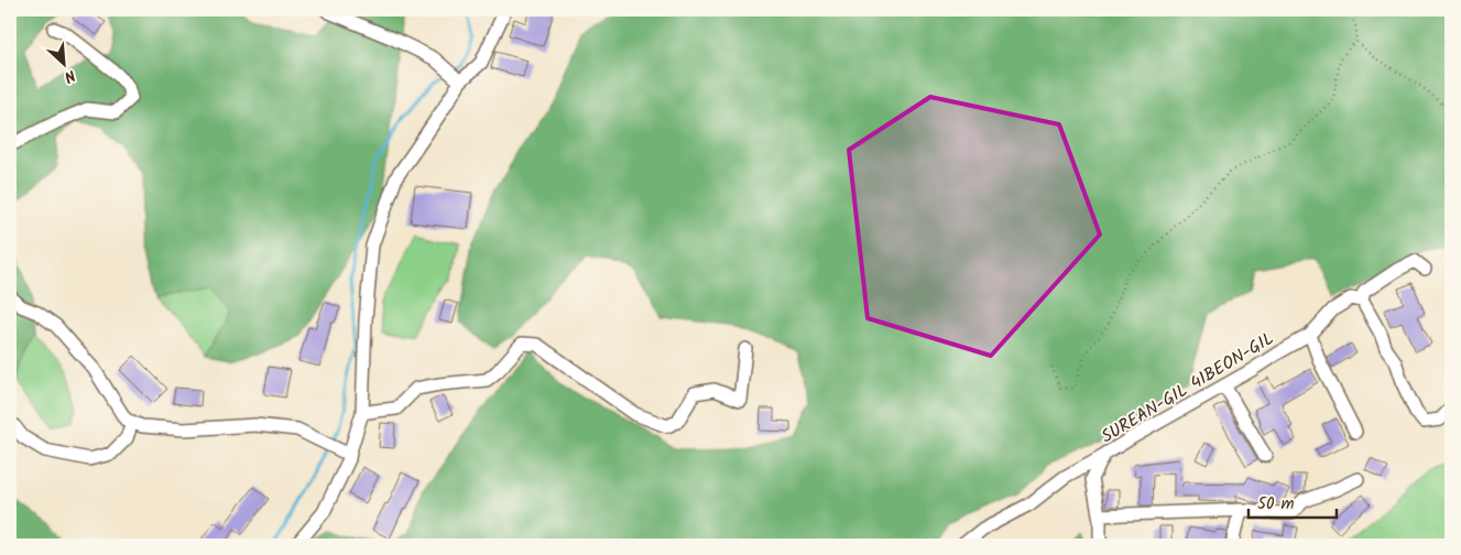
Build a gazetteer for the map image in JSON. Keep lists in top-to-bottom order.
{
  "streets": {
    "lane": ["SUREAN-GIL 41BEON-GIL"]
  },
  "scale_bar": "50 m",
  "north": "bottom right"
}
